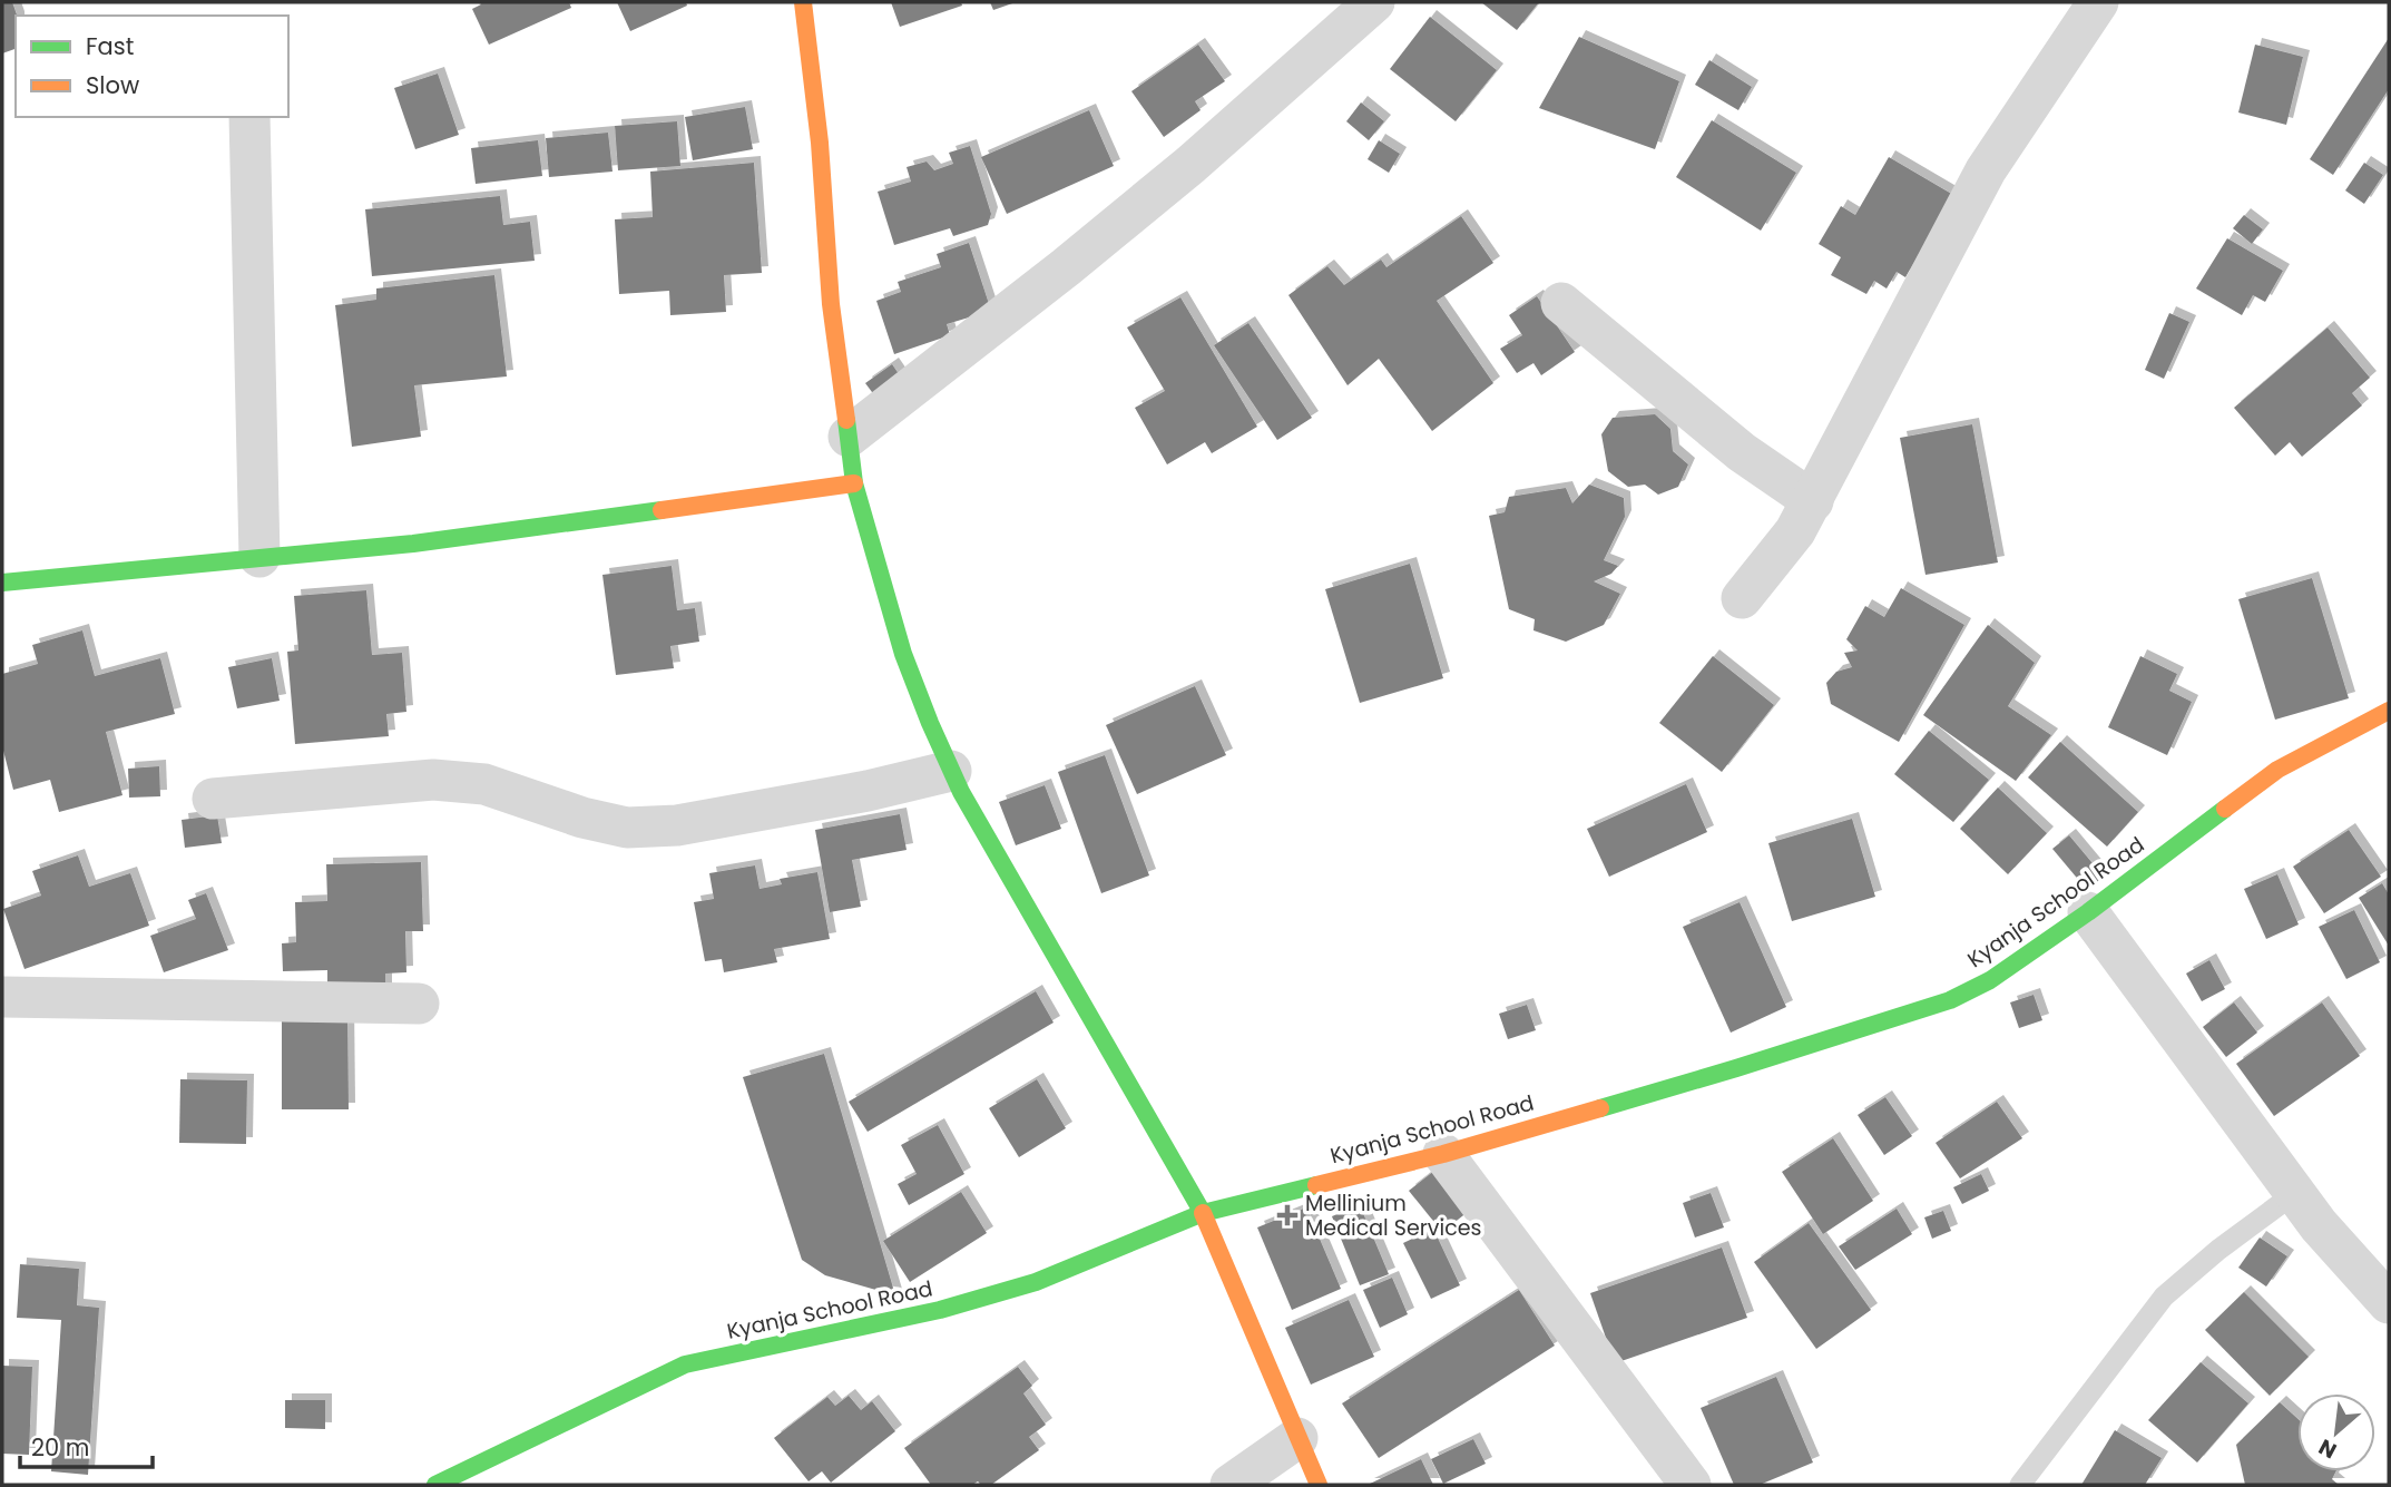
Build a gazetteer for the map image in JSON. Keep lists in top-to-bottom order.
{
  "streets": {
    "street": ["Kyanja School Road"]
  },
  "places": {
    "health": ["Mellinium Medical Services"]
  },
  "legend": ["Fast", "Slow"],
  "scale_bar": "20 m",
  "north": "bottom left"
}
